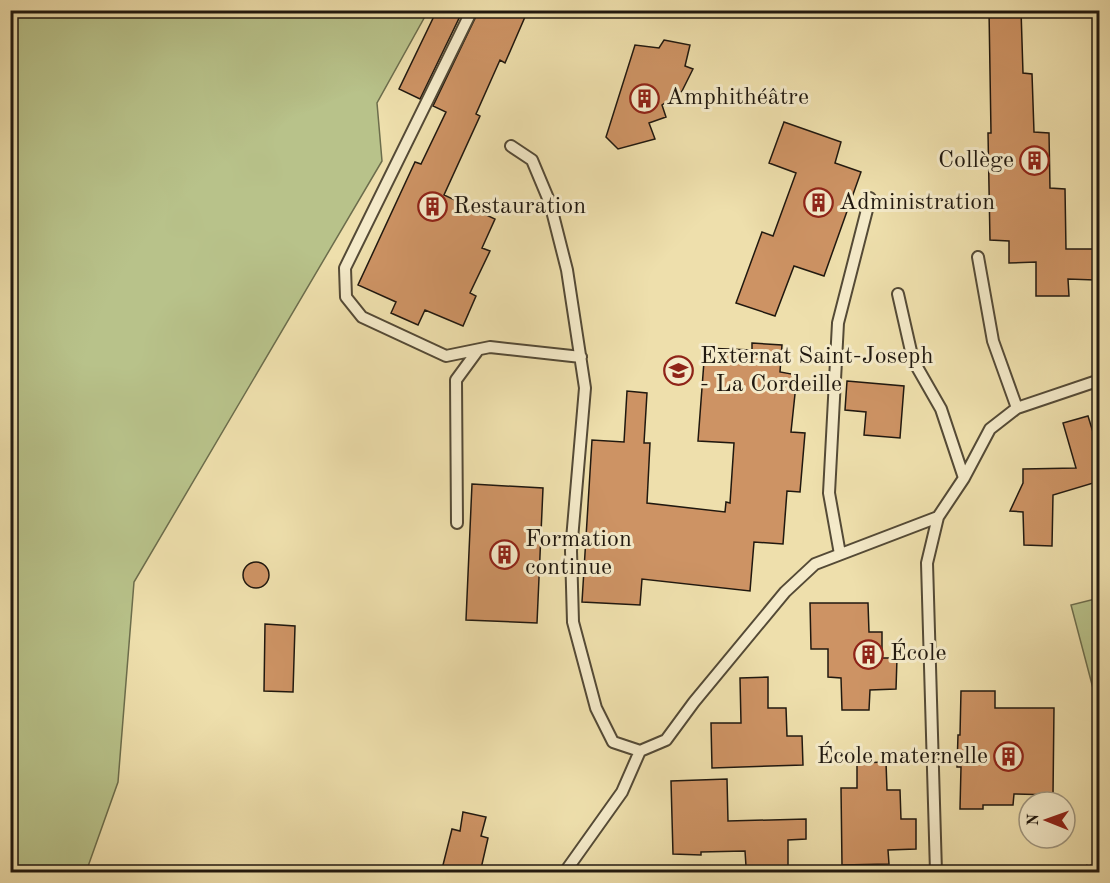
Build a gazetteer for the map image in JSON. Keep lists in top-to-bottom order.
{
  "places": {
    "building": [
      "Amphithéâtre",
      "Collège",
      "Administration",
      "Restauration",
      "Formation continue",
      "École",
      "École maternelle"
    ],
    "school or university": ["Externat Saint-Joseph - La Cordeille"]
  },
  "north": "left"
}
